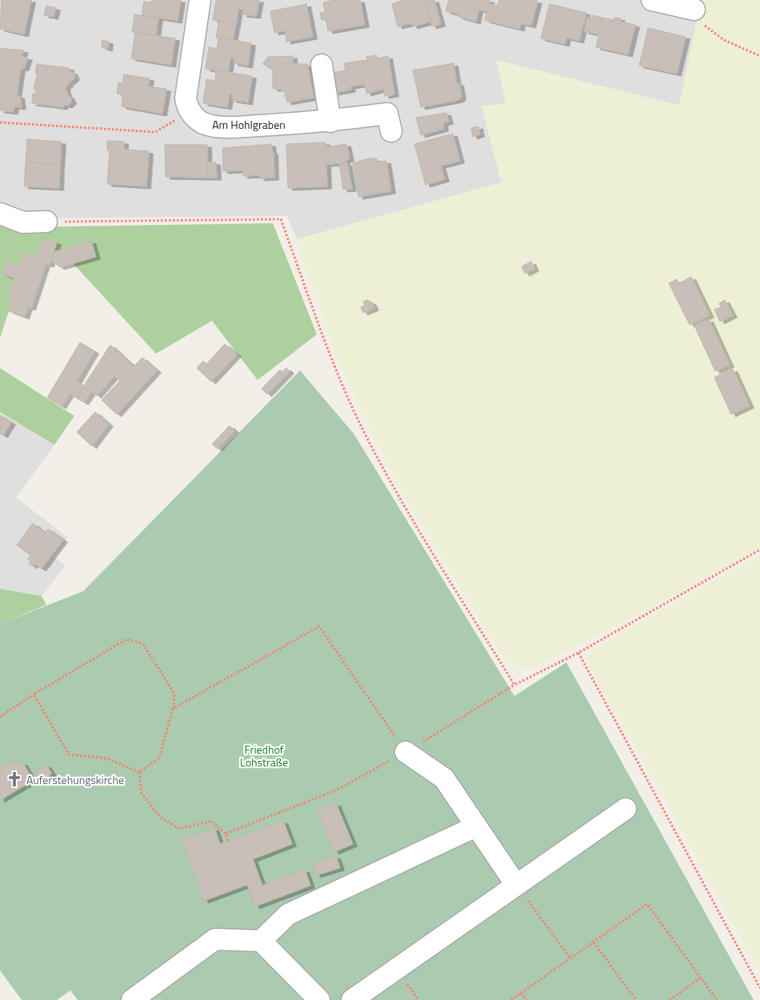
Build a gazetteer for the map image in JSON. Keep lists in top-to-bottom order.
{
  "streets": {
    "street": ["Am Hohlgraben"]
  },
  "parks": ["Friedhof Lohstraße"],
  "places": {
    "church": ["Auferstehungskirche"]
  }
}
